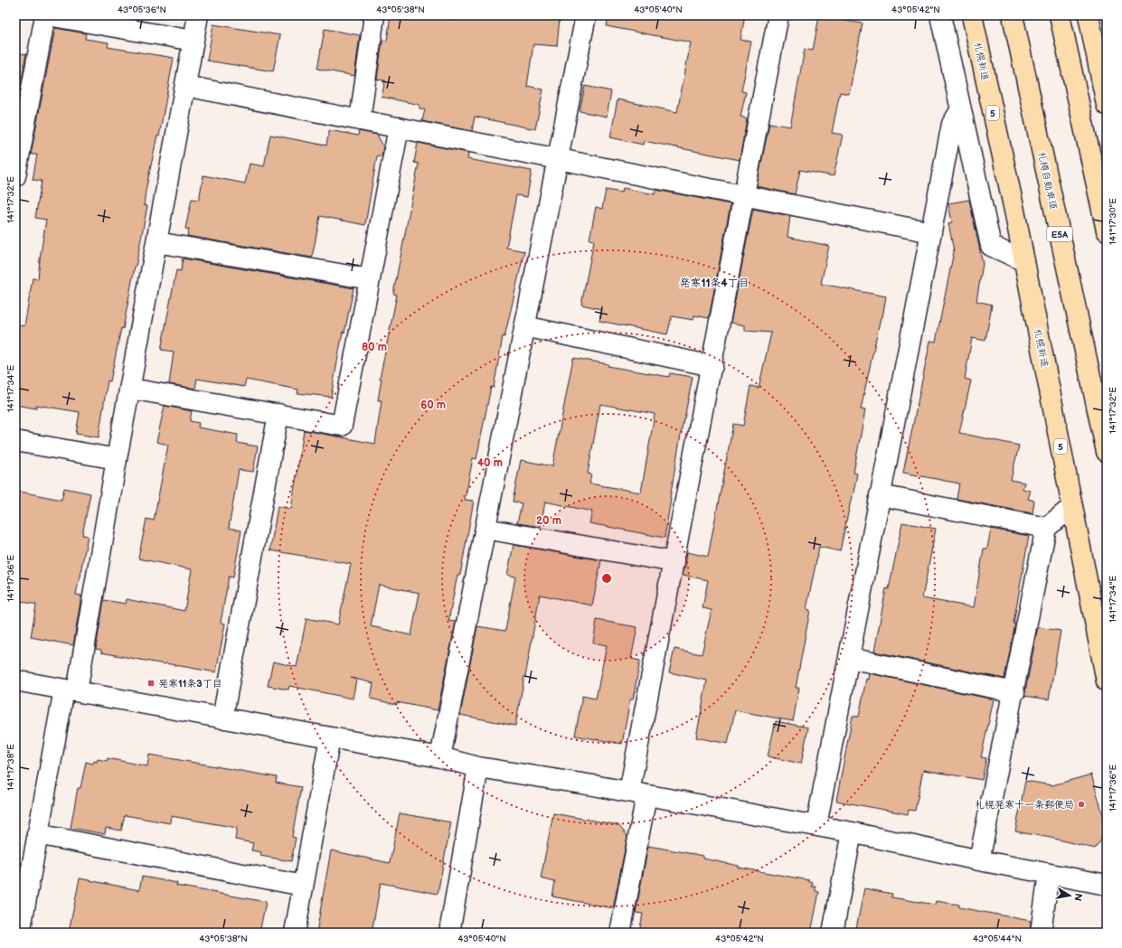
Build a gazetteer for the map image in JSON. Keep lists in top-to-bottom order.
{
  "streets": {
    "highway": [
      "札幌新道",
      "5",
      "札樽自動車道",
      "E5A"
    ]
  },
  "districts": ["発寒11条4丁目"],
  "places": {
    "transit": ["発寒11条3丁目"],
    "other": ["札幌発寒十一条郵便局"]
  },
  "north": "right",
  "coordinates": [
    "43°05'36\"N",
    "43°05'38\"N",
    "43°05'40\"N",
    "43°05'42\"N",
    "141°17'32\"E",
    "141°17'30\"E",
    "141°17'34\"E",
    "141°17'36\"E",
    "141°17'38\"E",
    "43°05'44\"N"
  ],
  "rings": [
    "80 m",
    "60 m",
    "40 m",
    "20 m"
  ]
}
